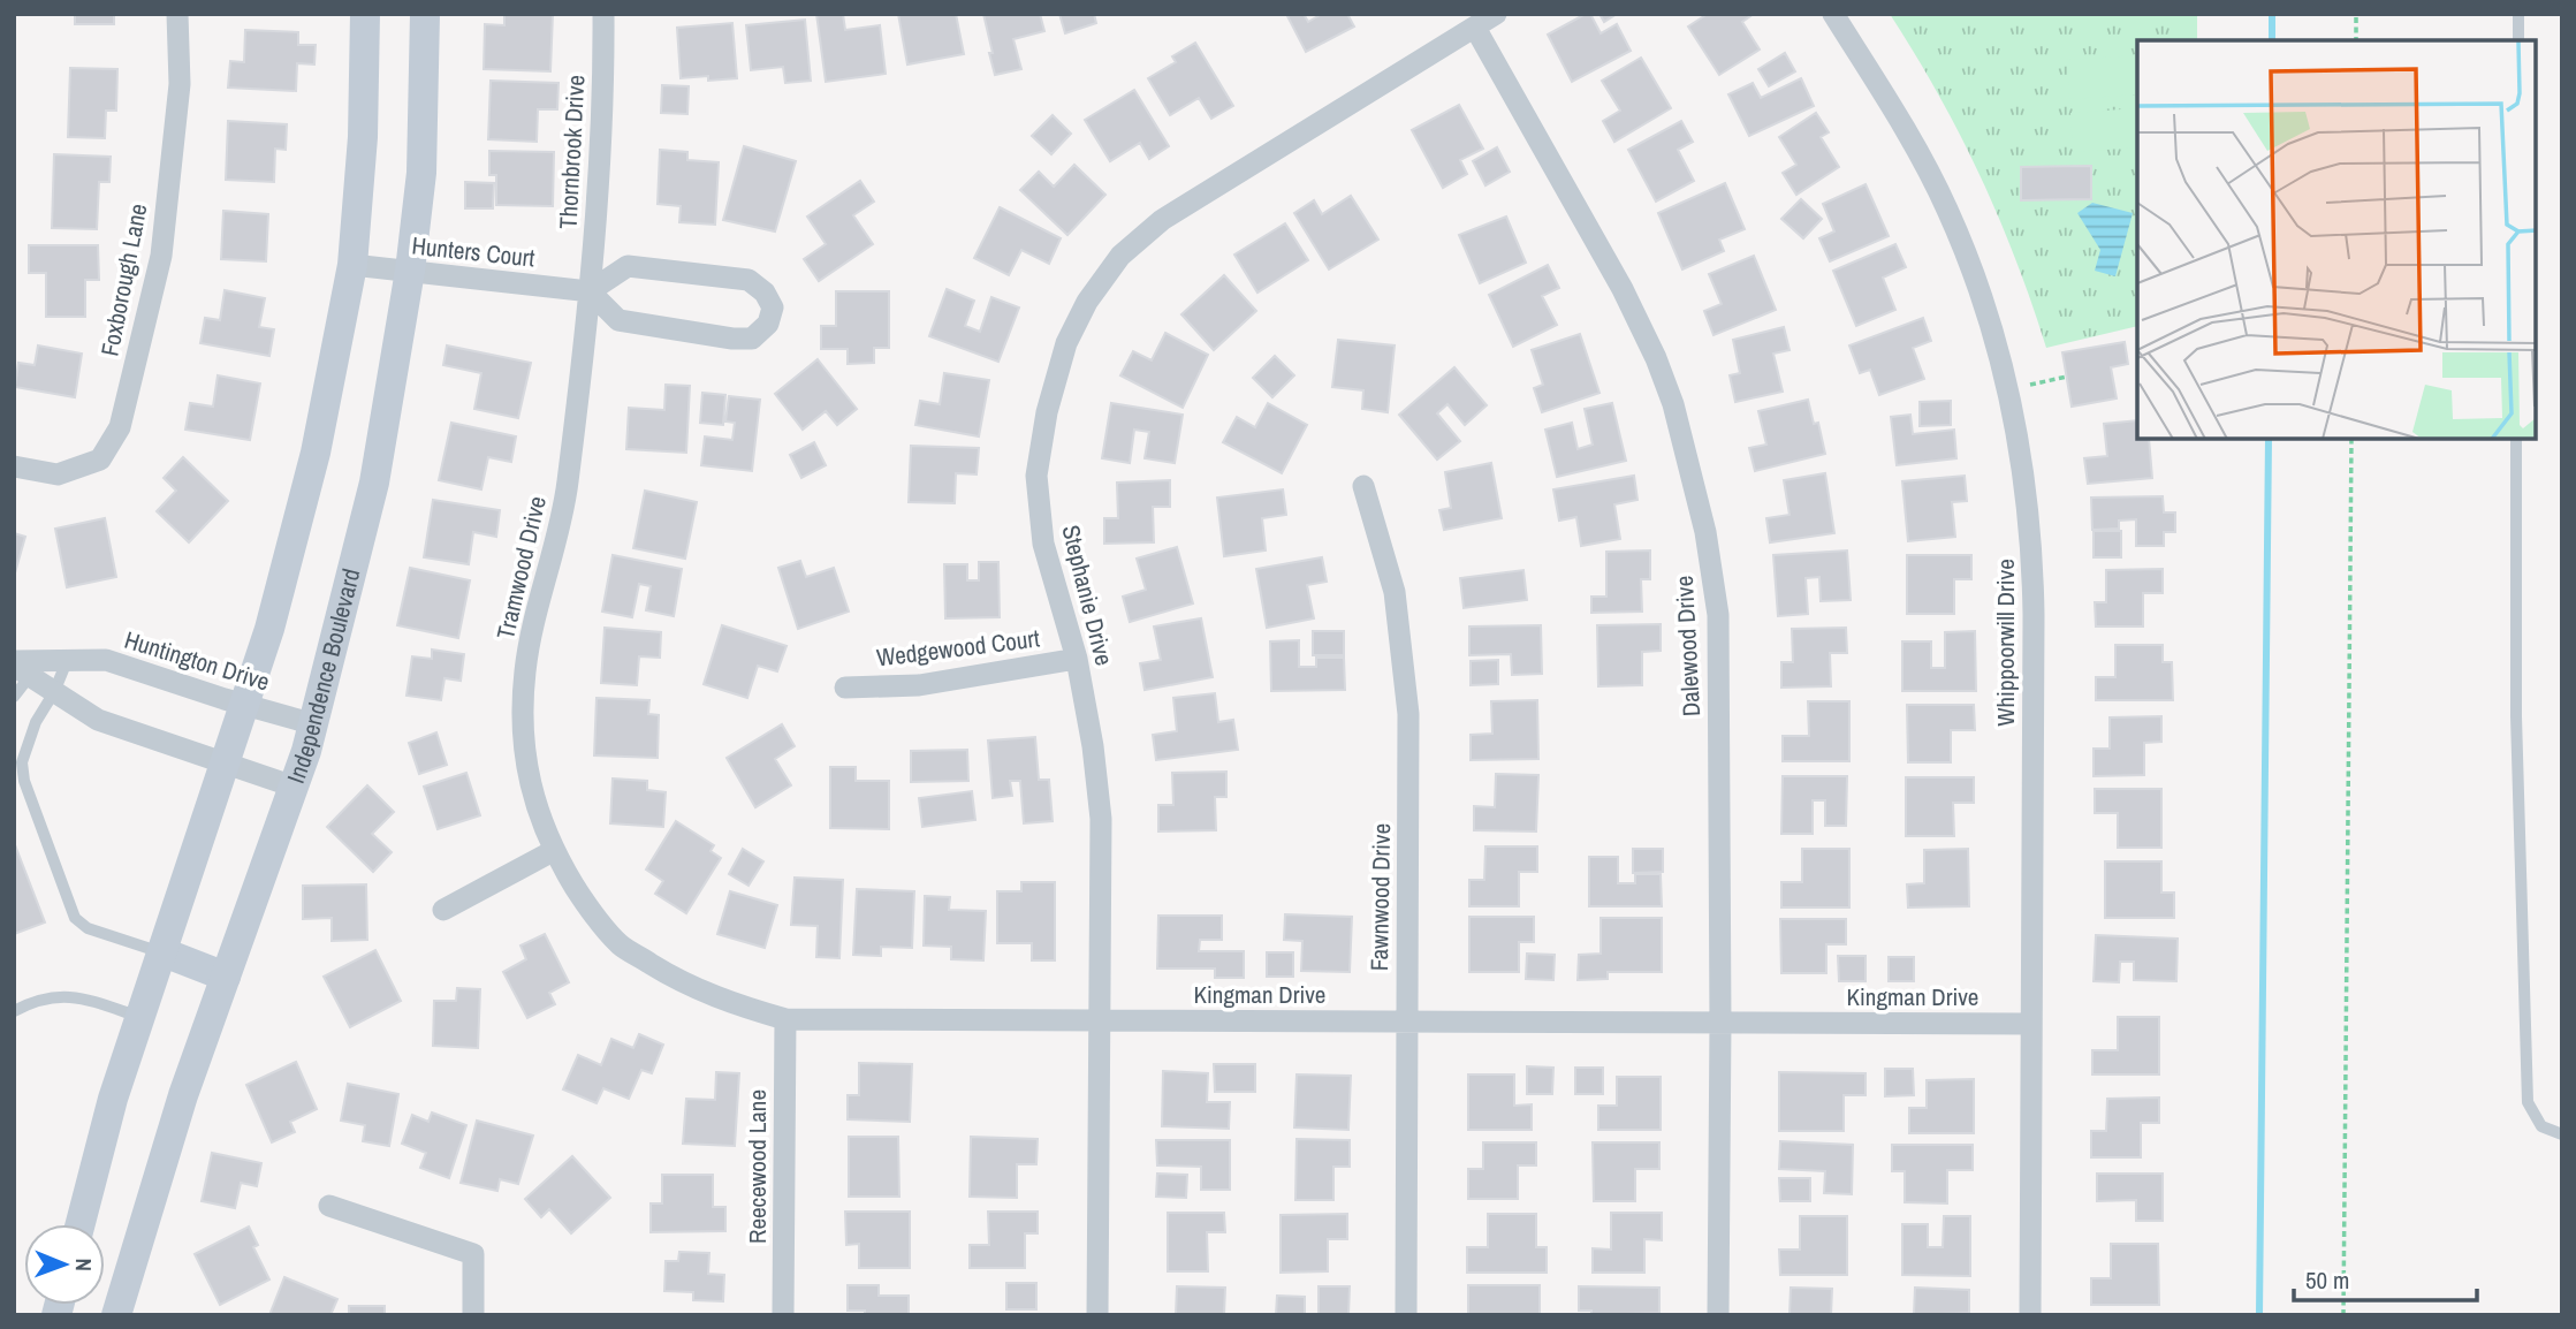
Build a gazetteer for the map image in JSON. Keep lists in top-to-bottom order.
{
  "streets": {
    "main road": ["Independence Boulevard"],
    "street": [
      "Thornbrook Drive",
      "Hunters Court",
      "Foxborough Lane",
      "Tramwood Drive",
      "Stephanie Drive",
      "Whippoorwill Drive",
      "Dalewood Drive",
      "Wedgewood Court",
      "Huntington Drive",
      "Fawnwood Drive",
      "Kingman Drive",
      "Reecewood Lane"
    ]
  },
  "crossings": [
    ["Thornbrook Drive", "Hunters Court"],
    ["Thornbrook Drive", "Tramwood Drive"],
    ["Hunters Court", "Tramwood Drive"],
    ["Hunters Court", "Independence Boulevard"],
    ["Tramwood Drive", "Kingman Drive"],
    ["Stephanie Drive", "Dalewood Drive"],
    ["Stephanie Drive", "Wedgewood Court"],
    ["Stephanie Drive", "Kingman Drive"],
    ["Whippoorwill Drive", "Kingman Drive"],
    ["Dalewood Drive", "Kingman Drive"],
    ["Huntington Drive", "Independence Boulevard"],
    ["Fawnwood Drive", "Kingman Drive"],
    ["Kingman Drive", "Reecewood Lane"]
  ],
  "scale_bar": "50 m",
  "north": "right"
}
